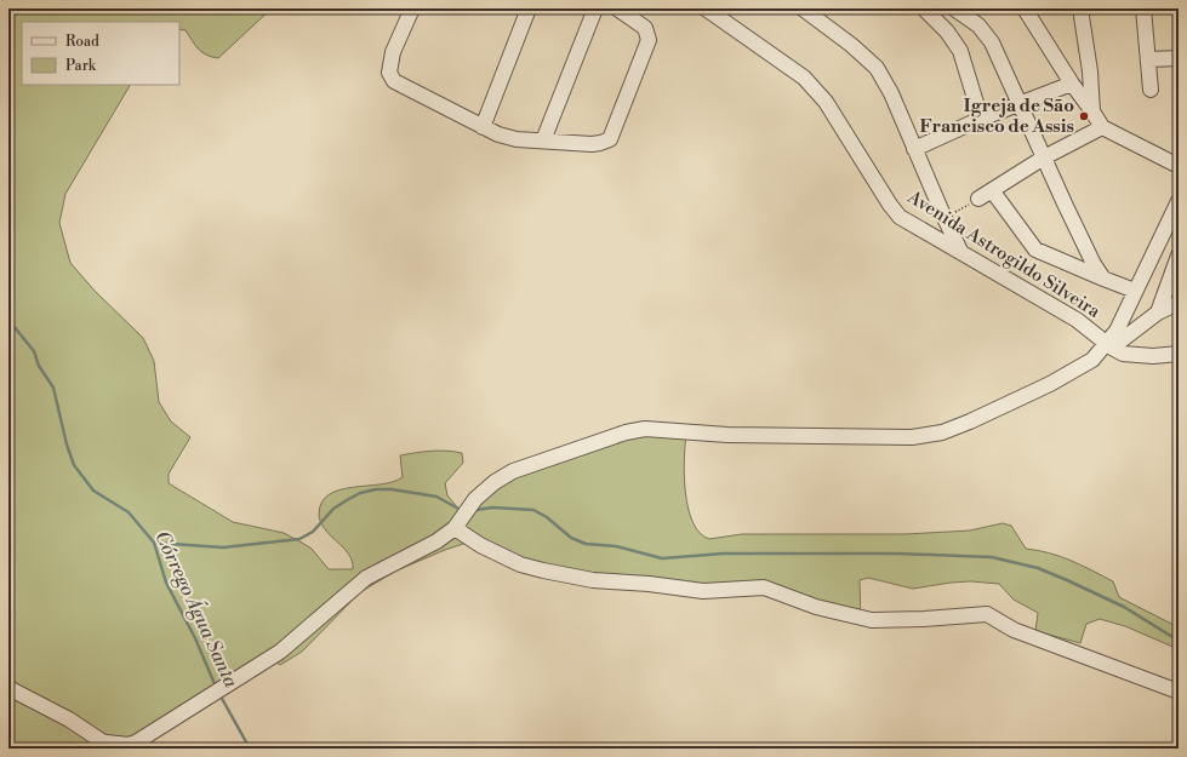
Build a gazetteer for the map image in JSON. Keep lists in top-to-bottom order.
{
  "streets": {
    "street": ["Avenida Astrogildo Silveira"]
  },
  "water": ["Córrego Água Santa"],
  "places": ["Igreja de São Francisco de Assis"],
  "legend": ["Road", "Park"]
}
